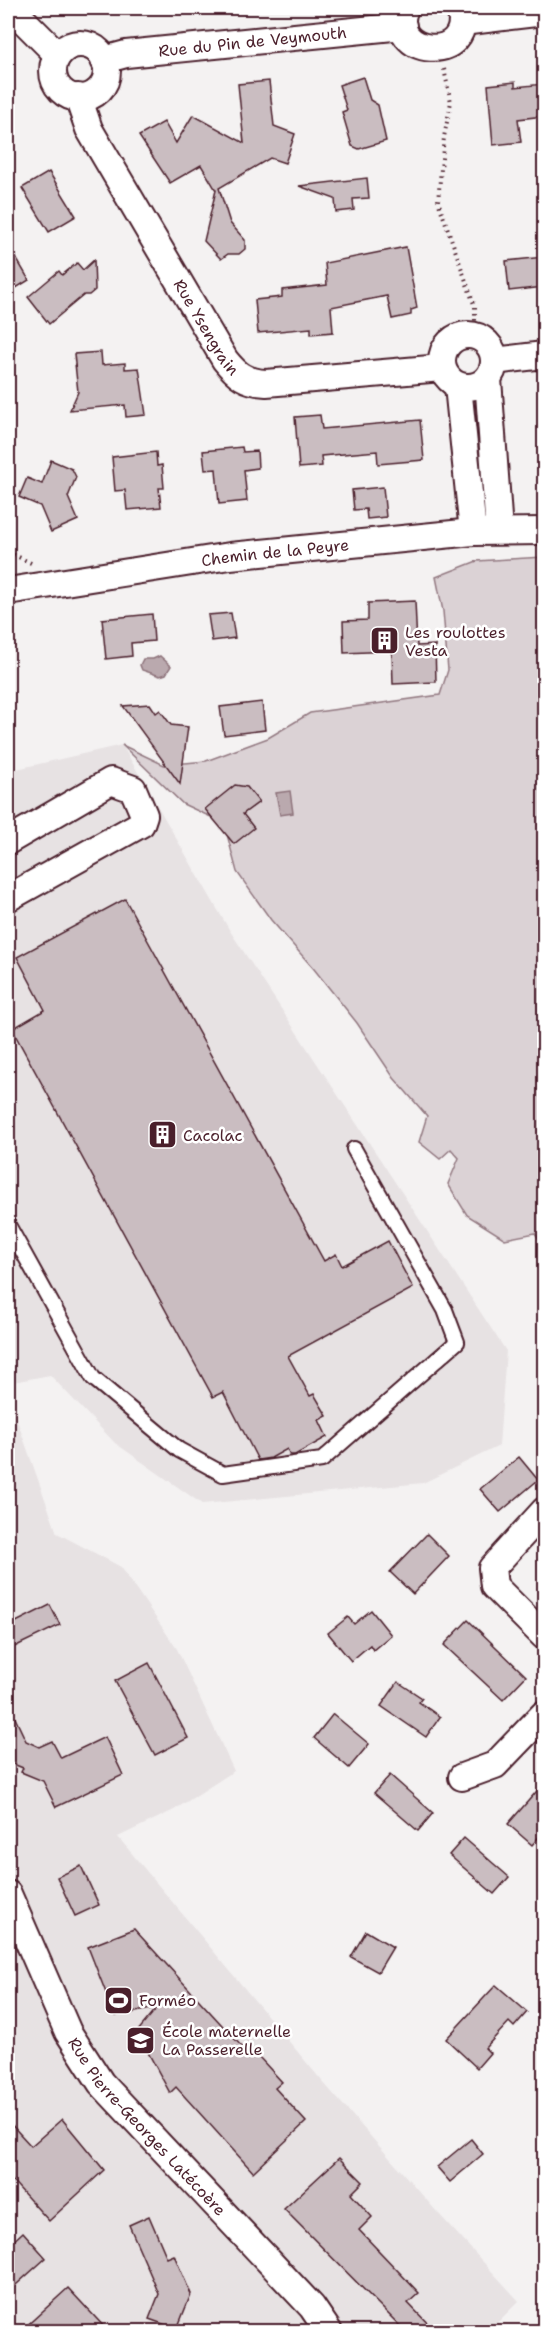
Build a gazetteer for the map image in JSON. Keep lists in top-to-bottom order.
{
  "streets": {
    "street": [
      "Rue du Pin de Veymouth",
      "Rue Ysengrain",
      "Chemin de la Peyre",
      "Rue Pierre-Georges Latécoère"
    ]
  },
  "crossings": [
    ["Rue du Pin de Veymouth", "Rue Ysengrain"]
  ],
  "places": {
    "building": ["Les roulottes Vesta", "Cacolac"],
    "sports": ["Forméo"],
    "school or university": ["École maternelle La Passerelle"]
  }
}
